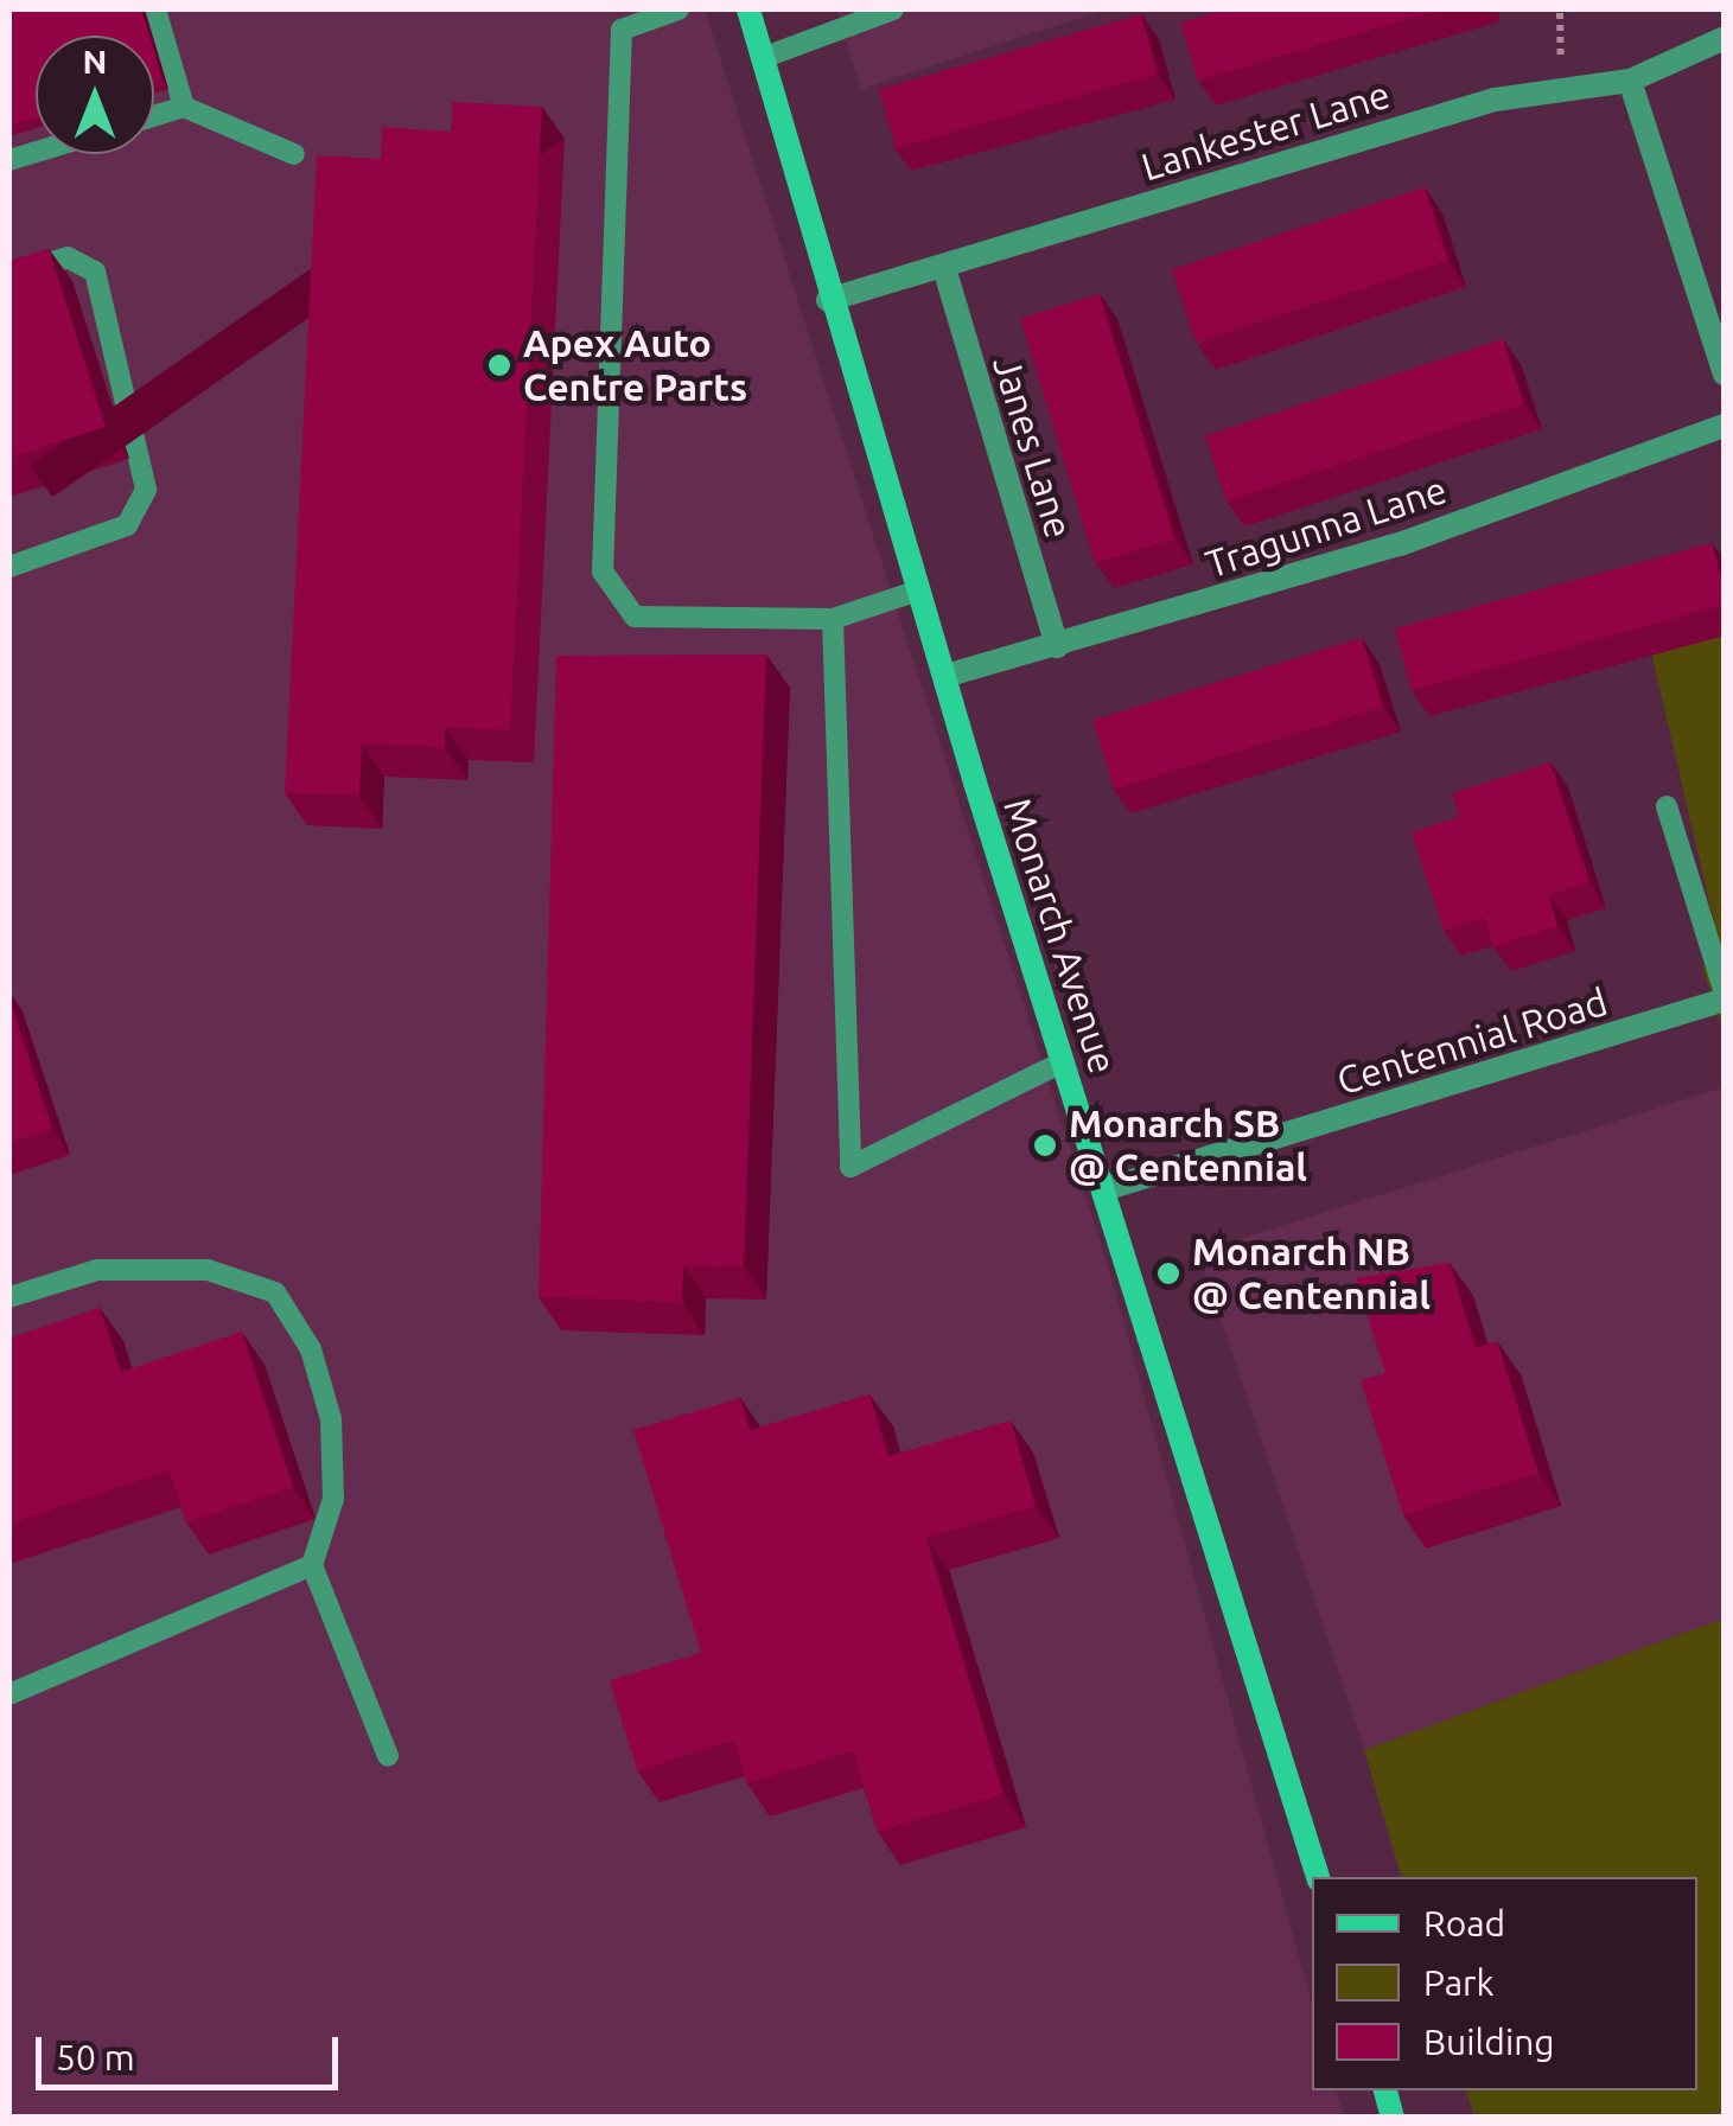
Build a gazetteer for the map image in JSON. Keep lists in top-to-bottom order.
{
  "streets": {
    "street": [
      "Lankester Lane",
      "Janes Lane",
      "Tragunna Lane",
      "Monarch Avenue",
      "Centennial Road"
    ]
  },
  "crossings": [
    ["Lankester Lane", "Janes Lane"],
    ["Lankester Lane", "Monarch Avenue"],
    ["Janes Lane", "Tragunna Lane"],
    ["Tragunna Lane", "Monarch Avenue"],
    ["Monarch Avenue", "Centennial Road"]
  ],
  "places": ["Apex Auto Centre Parts", "Monarch SB @ Centennial", "Monarch NB @ Centennial"],
  "legend": ["Road", "Park", "Building"],
  "scale_bar": "50 m",
  "north": "top"
}
